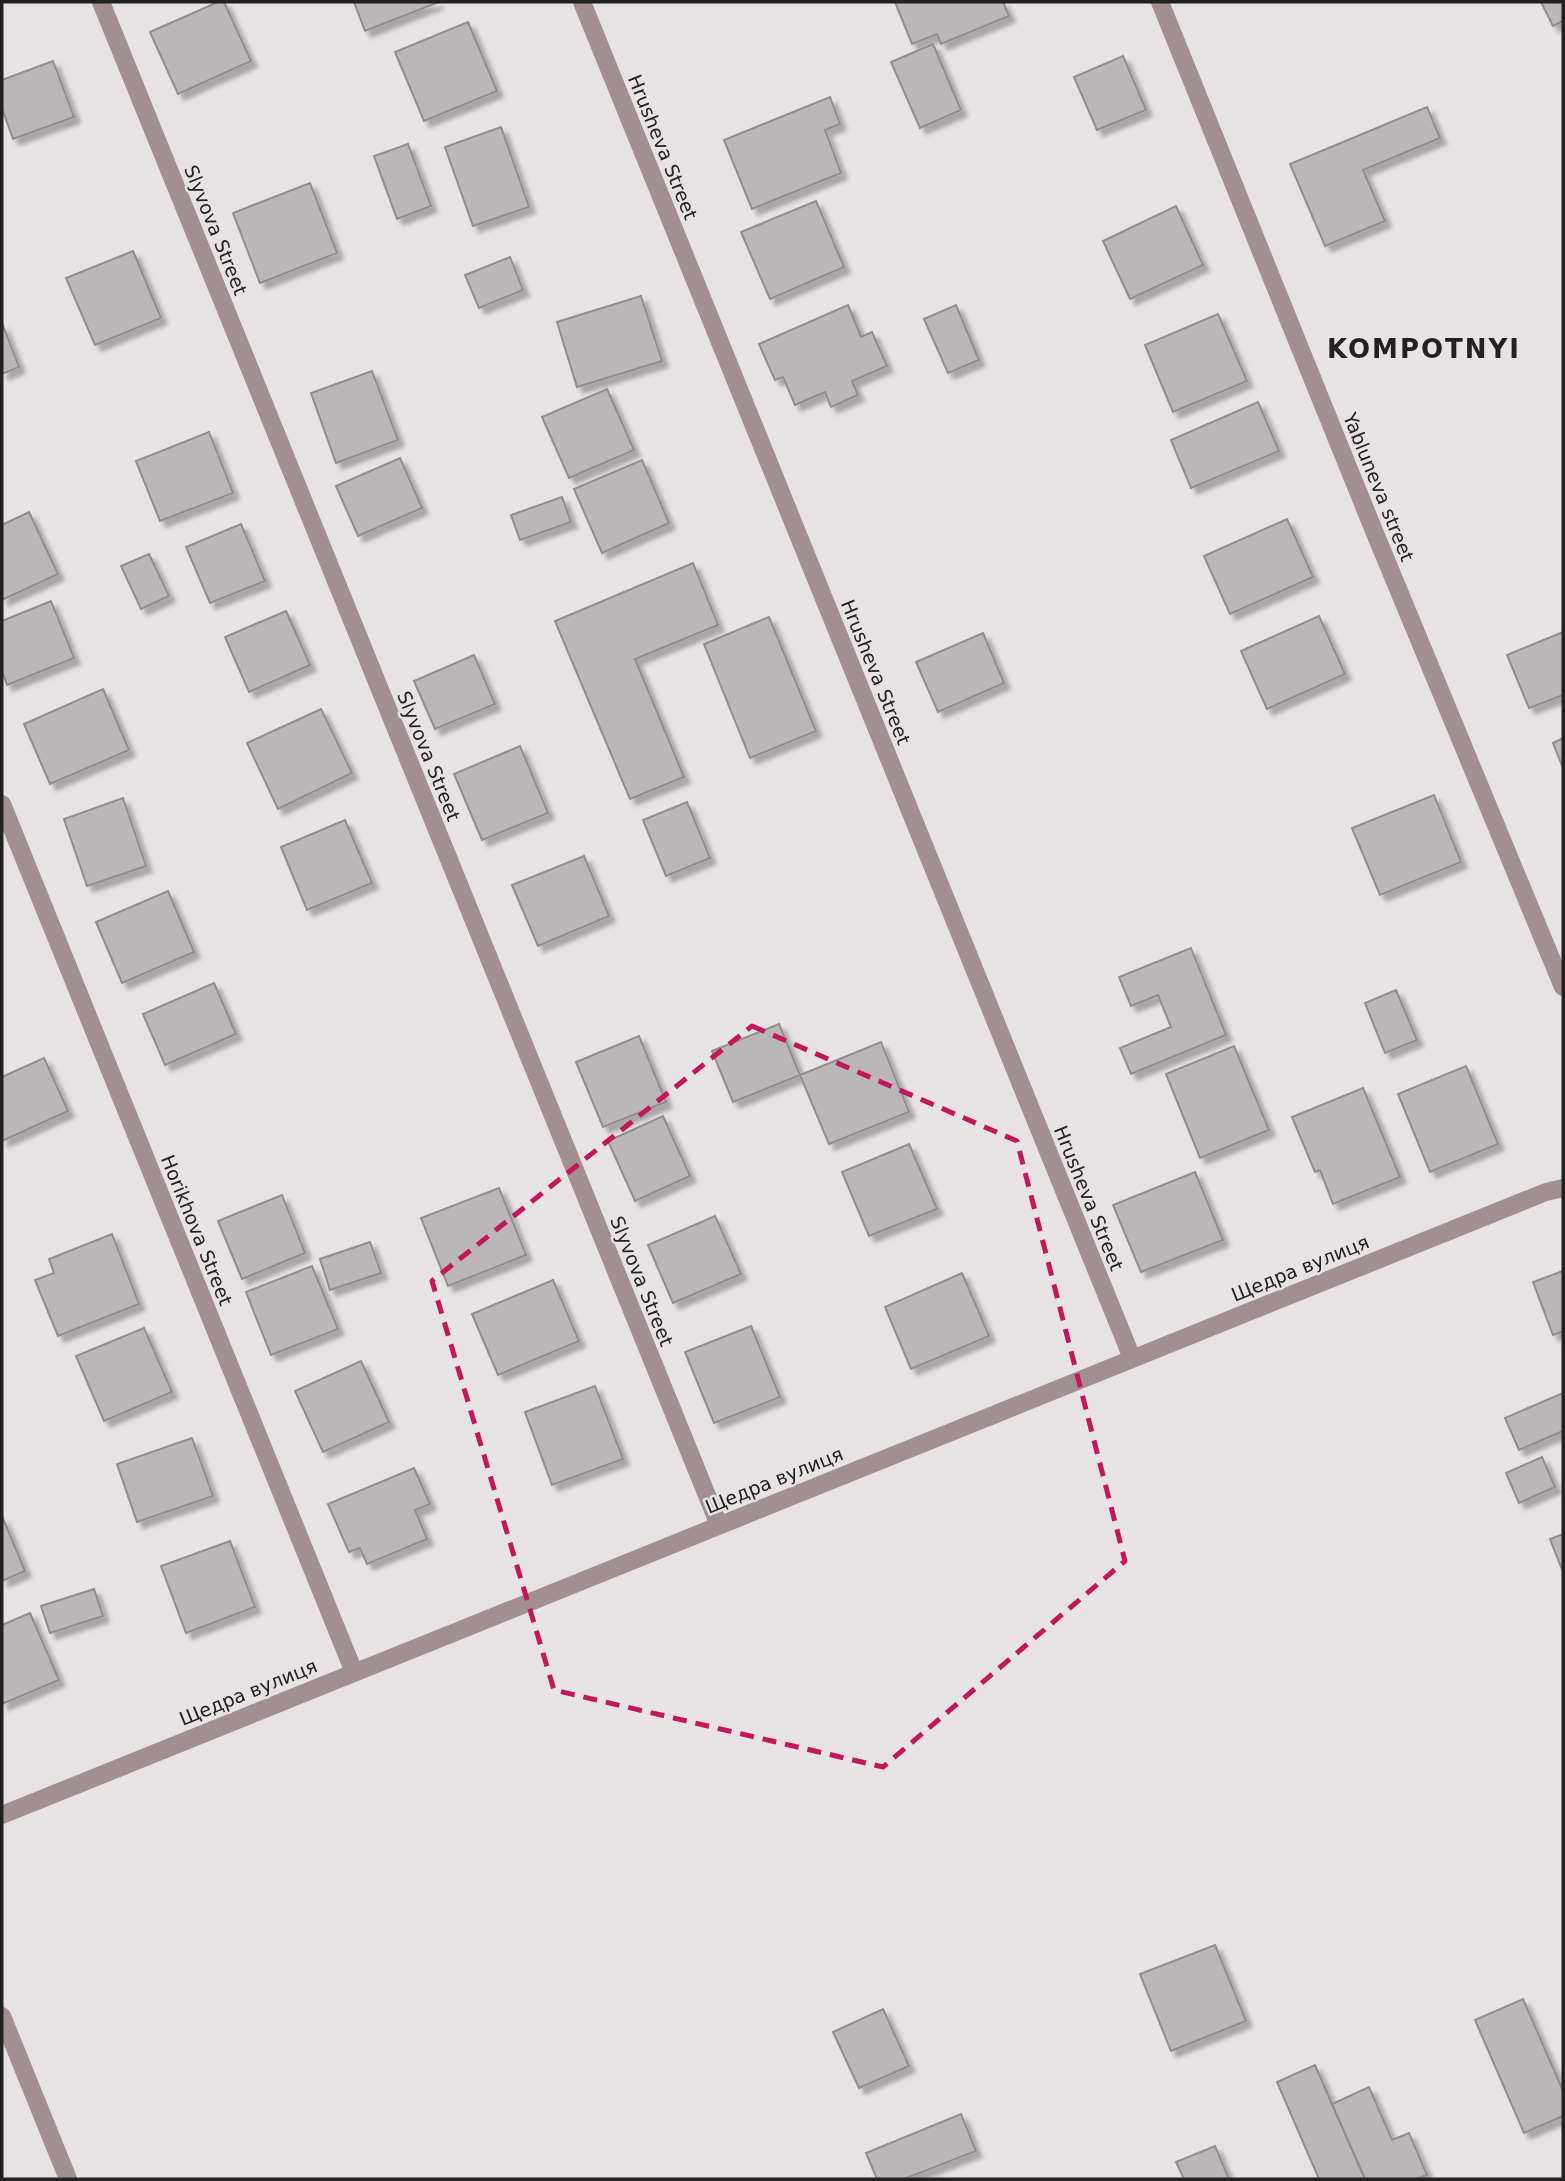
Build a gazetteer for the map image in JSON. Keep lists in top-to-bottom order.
{
  "streets": {
    "street": [
      "Hrusheva Street",
      "Slyvova Street",
      "Yabluneva street",
      "Horikhova Street",
      "Щедра вулиця"
    ]
  },
  "crossings": [
    ["Hrusheva Street", "Щедра вулиця"],
    ["Slyvova Street", "Щедра вулиця"],
    ["Horikhova Street", "Щедра вулиця"]
  ],
  "districts": ["KOMPOTNYI"]
}
